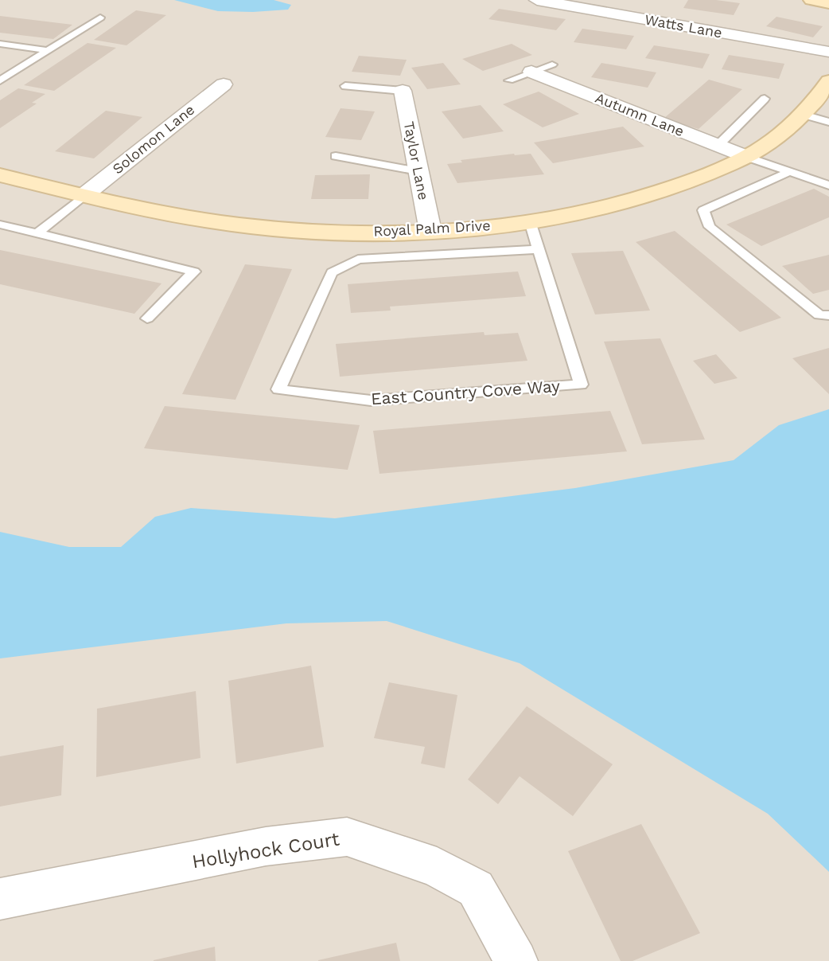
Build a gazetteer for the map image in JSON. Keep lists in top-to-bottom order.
{
  "streets": {
    "street": [
      "Watts Lane",
      "Autumn Lane",
      "Solomon Lane",
      "Taylor Lane",
      "Royal Palm Drive",
      "Hollyhock Court"
    ],
    "lane": ["East Country Cove Way"]
  },
  "crossings": [
    ["Autumn Lane", "Royal Palm Drive"],
    ["Solomon Lane", "Royal Palm Drive"],
    ["Taylor Lane", "Royal Palm Drive"],
    ["Royal Palm Drive", "East Country Cove Way"]
  ]
}
